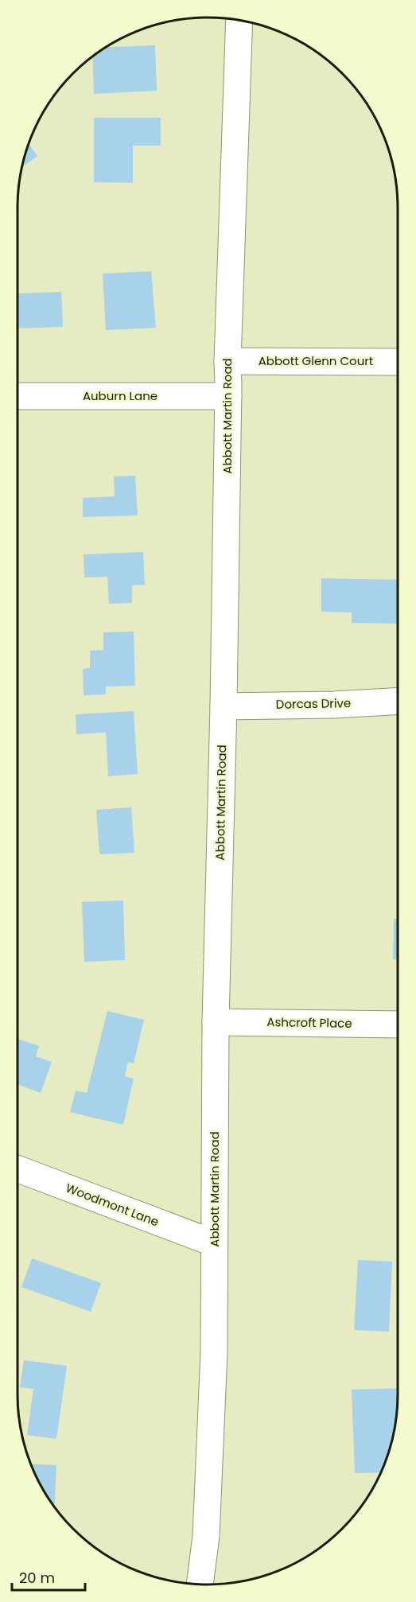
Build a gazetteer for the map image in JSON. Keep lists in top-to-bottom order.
{
  "streets": {
    "main road": [
      "Abbott Glenn Court",
      "Auburn Lane",
      "Abbott Martin Road",
      "Dorcas Drive",
      "Ashcroft Place",
      "Woodmont Lane"
    ]
  },
  "crossings": [
    ["Abbott Glenn Court", "Abbott Martin Road"],
    ["Auburn Lane", "Abbott Martin Road"],
    ["Abbott Martin Road", "Dorcas Drive"],
    ["Abbott Martin Road", "Ashcroft Place"],
    ["Abbott Martin Road", "Woodmont Lane"]
  ],
  "scale_bar": "20 m"
}
